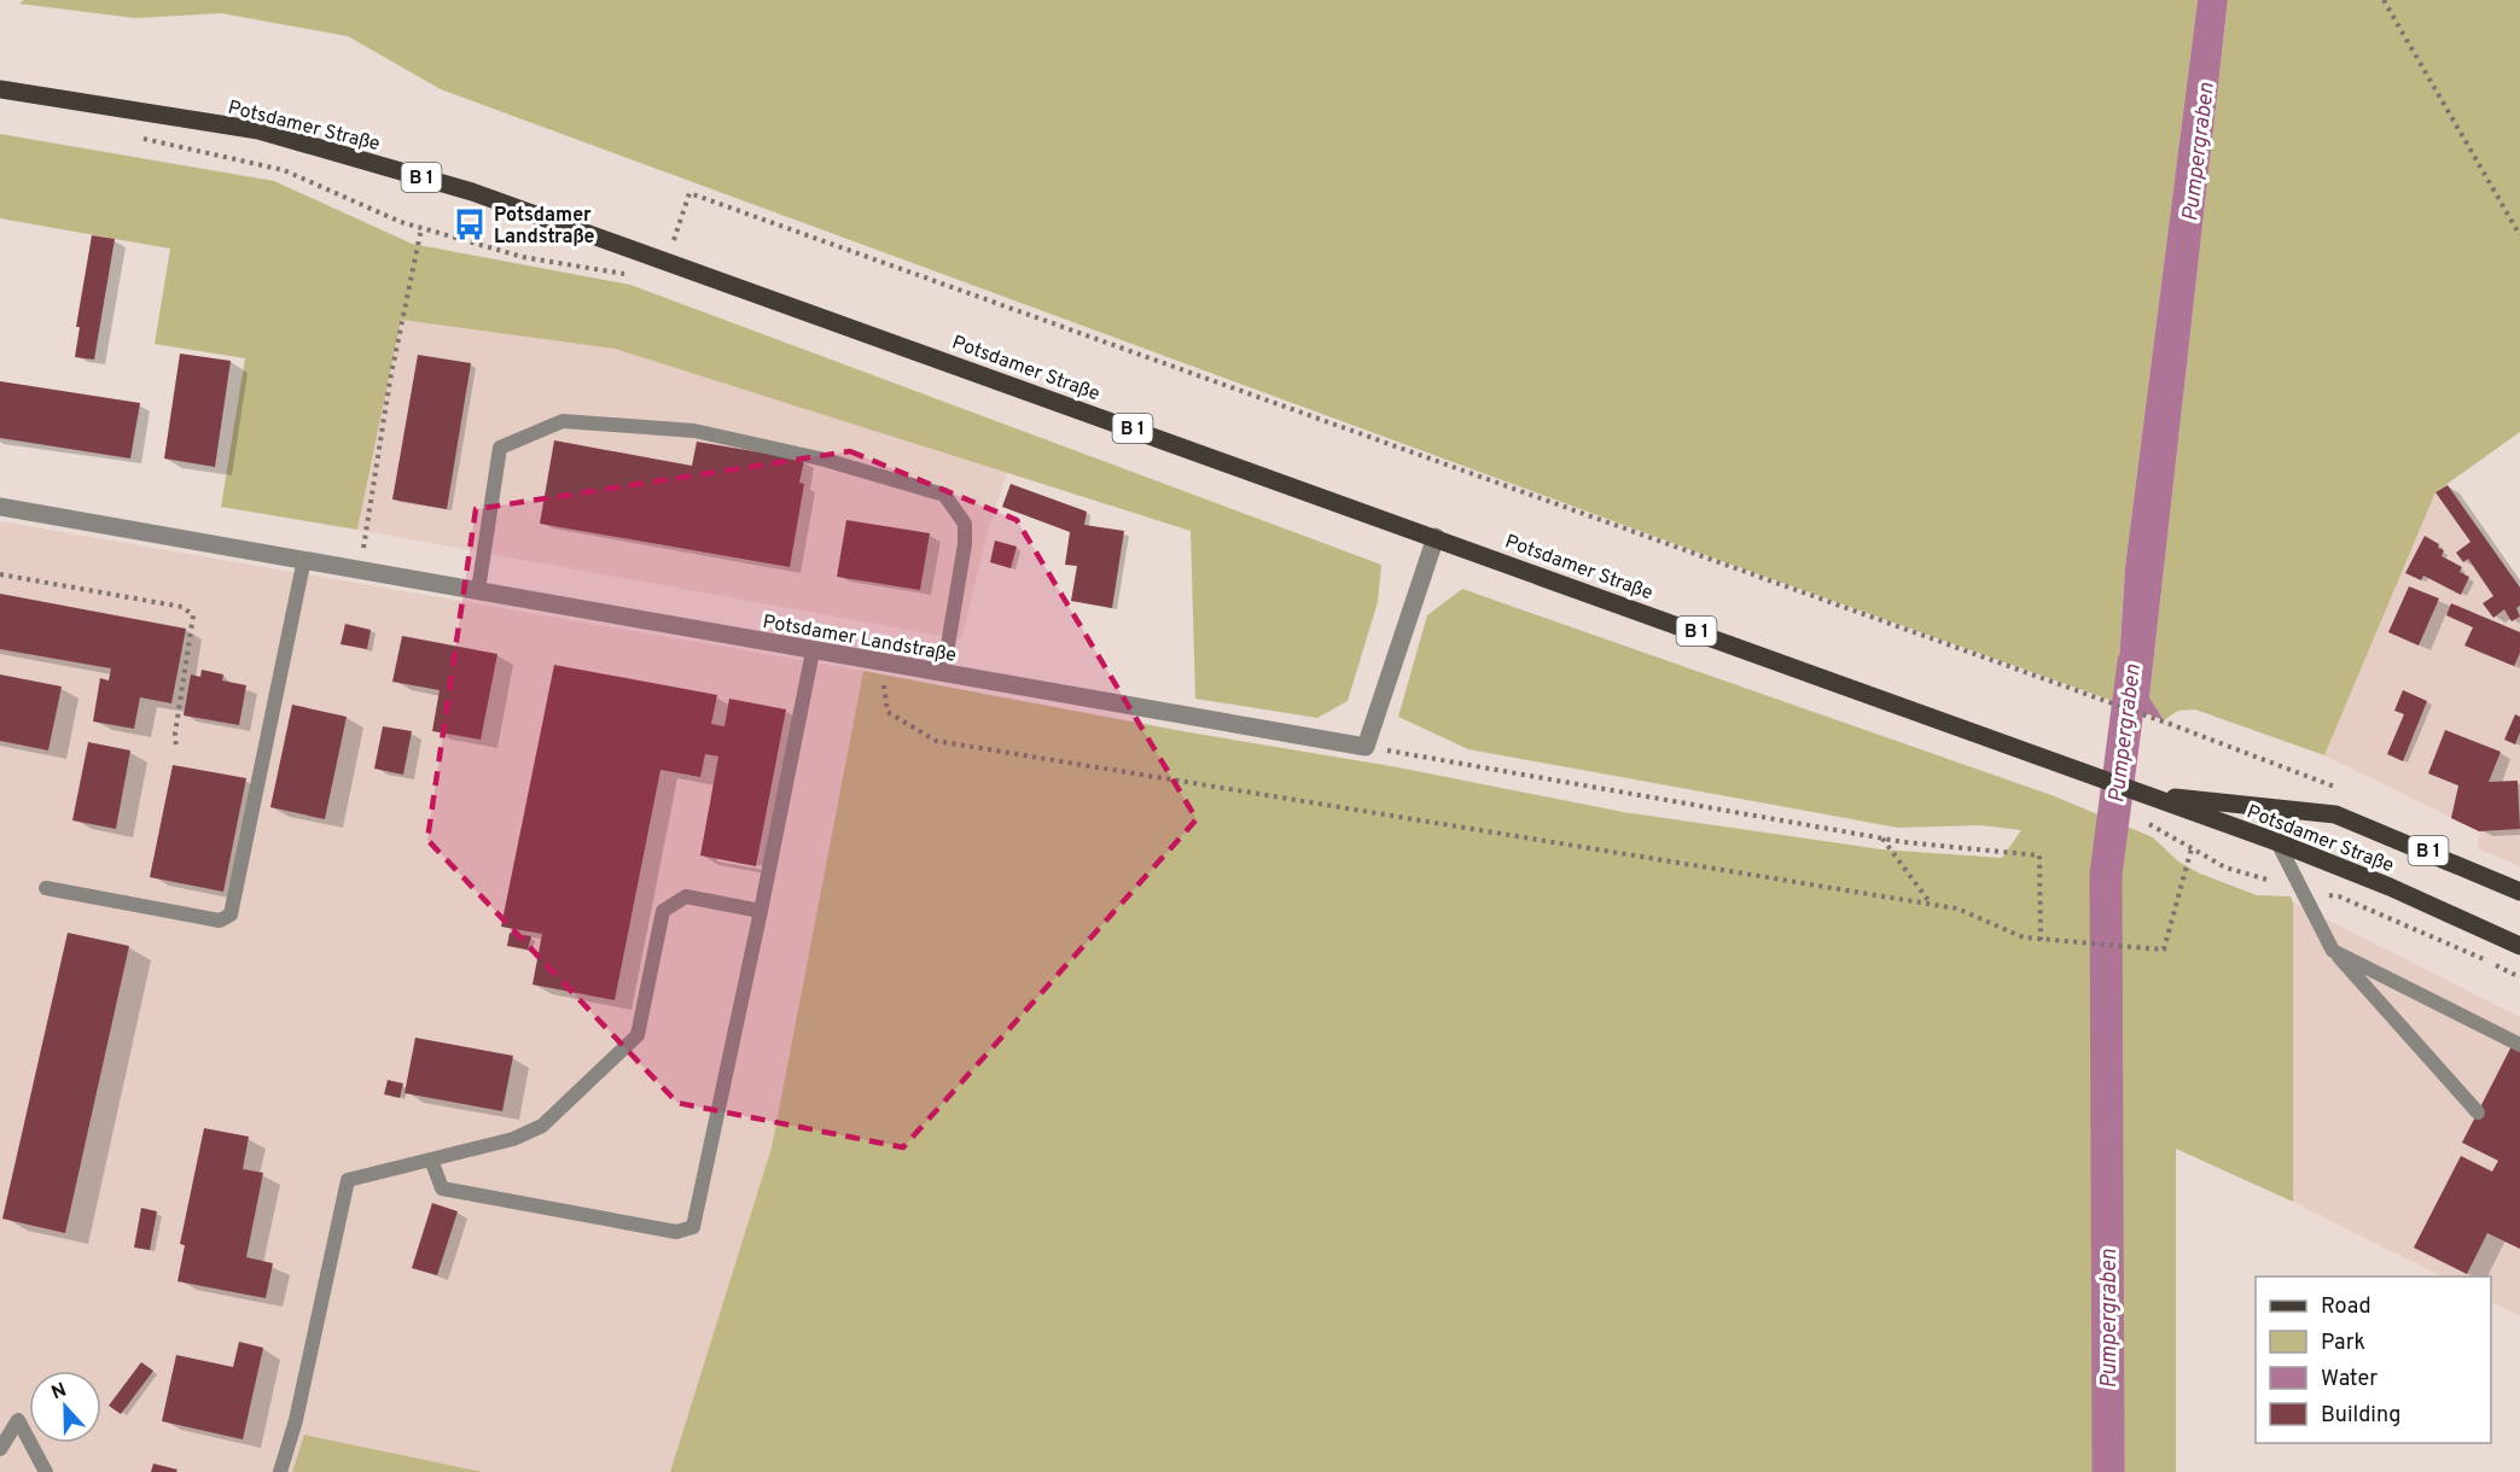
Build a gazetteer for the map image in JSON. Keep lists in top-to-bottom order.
{
  "streets": {
    "main road": ["Potsdamer Straße", "B 1"],
    "street": ["Potsdamer Landstraße"]
  },
  "water": ["Pumpergraben"],
  "places": {
    "bus stop": ["Potsdamer Landstraße"]
  },
  "legend": [
    "Road",
    "Park",
    "Water",
    "Building"
  ],
  "north": "top"
}
